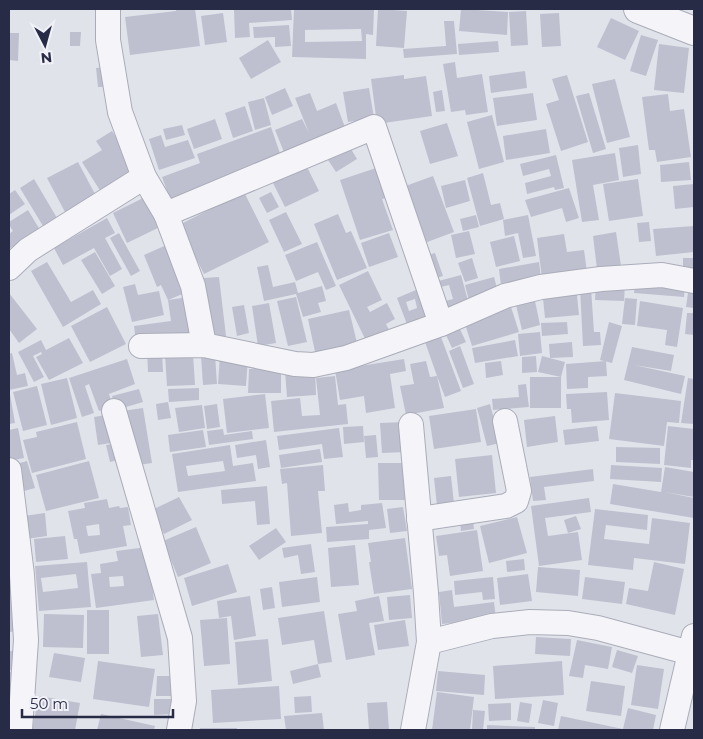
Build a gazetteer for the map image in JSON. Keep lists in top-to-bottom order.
{
  "scale_bar": "50 m",
  "north": "bottom"
}
